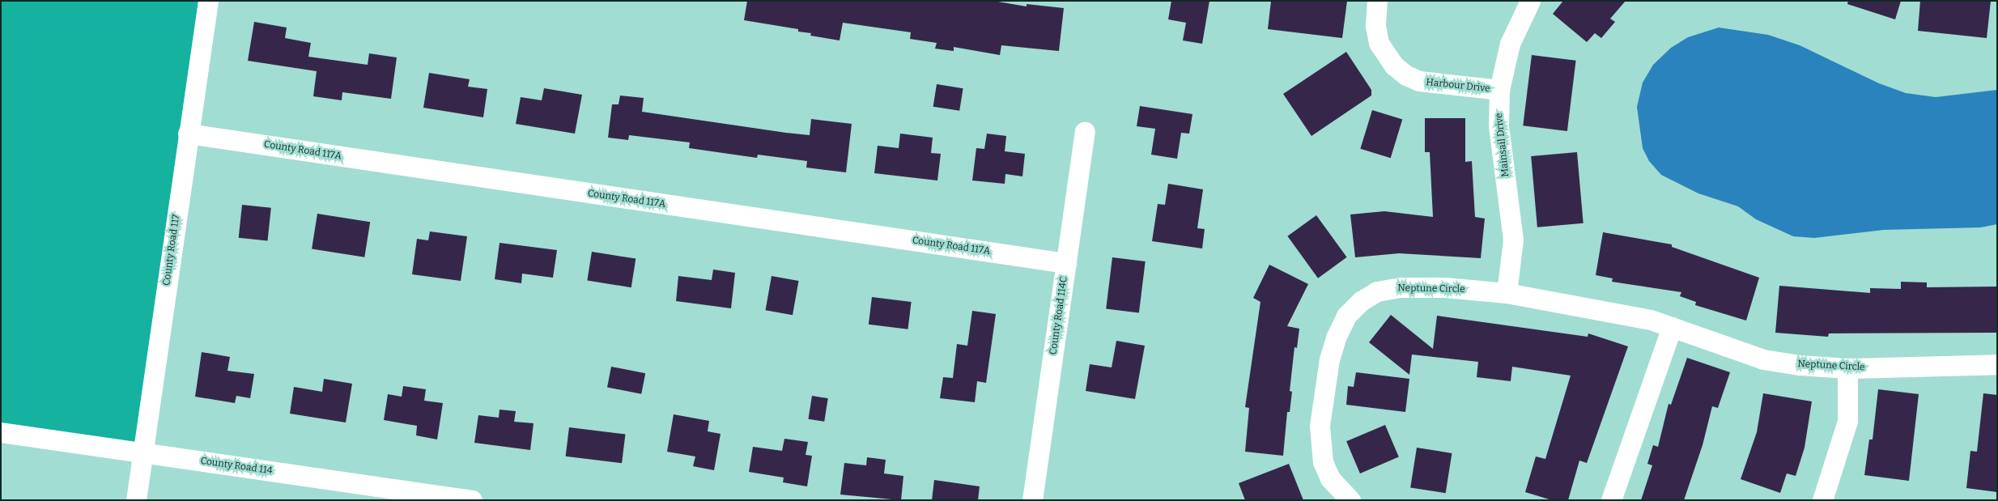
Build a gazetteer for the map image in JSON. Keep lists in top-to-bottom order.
{
  "streets": {
    "street": [
      "Harbour Drive",
      "Mainsail Drive",
      "County Road 117A",
      "County Road 117",
      "Neptune Circle",
      "County Road 114C",
      "County Road 114"
    ]
  },
  "crossings": [
    ["Harbour Drive", "Mainsail Drive"],
    ["Mainsail Drive", "Neptune Circle"],
    ["County Road 117A", "County Road 117"],
    ["County Road 117A", "County Road 114C"],
    ["County Road 117", "County Road 114"]
  ]
}
